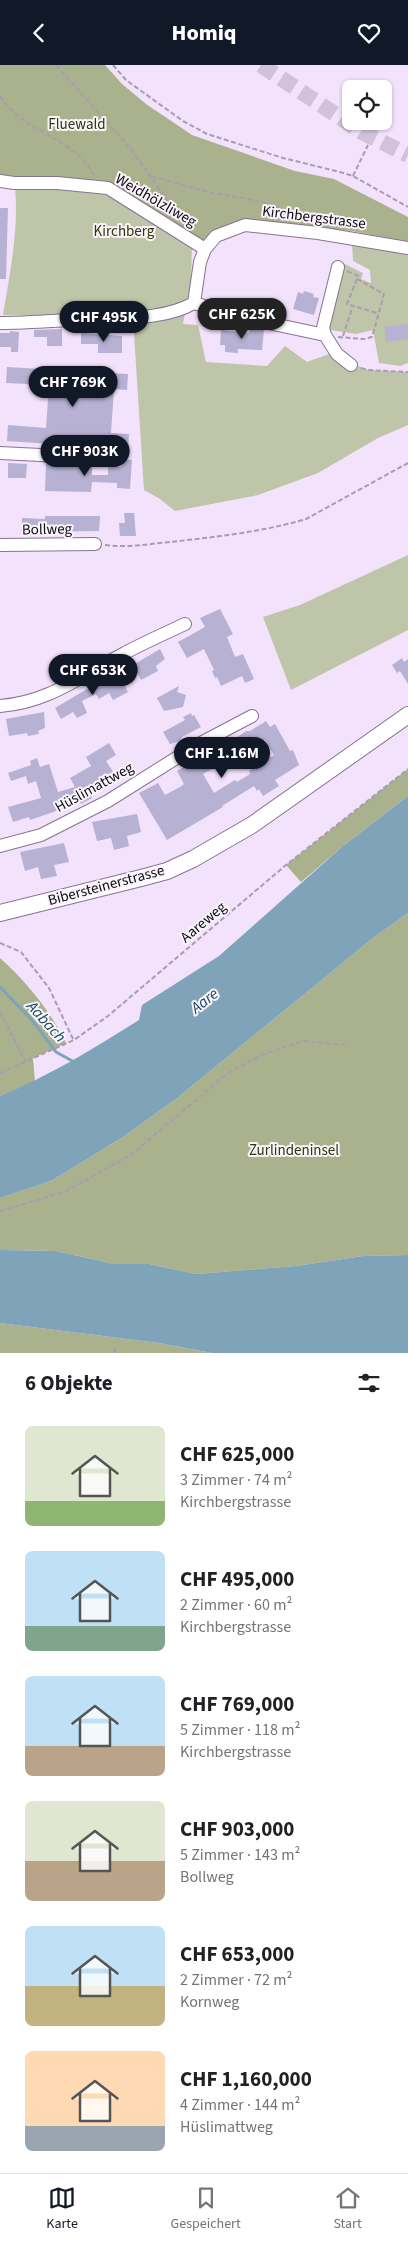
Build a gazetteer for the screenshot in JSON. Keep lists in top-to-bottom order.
{
  "streets": {
    "main road": ["Bibersteinerstrasse"],
    "street": [
      "Weidhölzliweg",
      "Kirchbergstrasse",
      "Bollweg",
      "Hüslimattweg"
    ],
    "path": ["Aareweg"]
  },
  "crossings": [
    ["Weidhölzliweg", "Kirchbergstrasse"]
  ],
  "water": ["Aare", "Aabach"],
  "parks": ["Fluewald", "Kirchberg", "Zurlindeninsel"],
  "page": {
    "header": "Homiq",
    "price": [
      "CHF 625K",
      "CHF 495K",
      "CHF 769K",
      "CHF 903K",
      "CHF 653K",
      "CHF 1.16M"
    ],
    "heading": "6 Objekte",
    "list": [
      {
        "name": "CHF 625,000",
        "note": "3 Zimmer · 74 m² · Kirchbergstrasse"
      },
      {
        "name": "CHF 495,000",
        "note": "2 Zimmer · 60 m² · Kirchbergstrasse"
      },
      {
        "name": "CHF 769,000",
        "note": "5 Zimmer · 118 m² · Kirchbergstrasse"
      },
      {
        "name": "CHF 903,000",
        "note": "5 Zimmer · 143 m² · Bollweg"
      },
      {
        "name": "CHF 653,000",
        "note": "2 Zimmer · 72 m² · Kornweg"
      },
      {
        "name": "CHF 1,160,000",
        "note": "4 Zimmer · 144 m² · Hüslimattweg"
      }
    ],
    "tabs": ["Karte", "Gespeichert", "Start"]
  }
}
